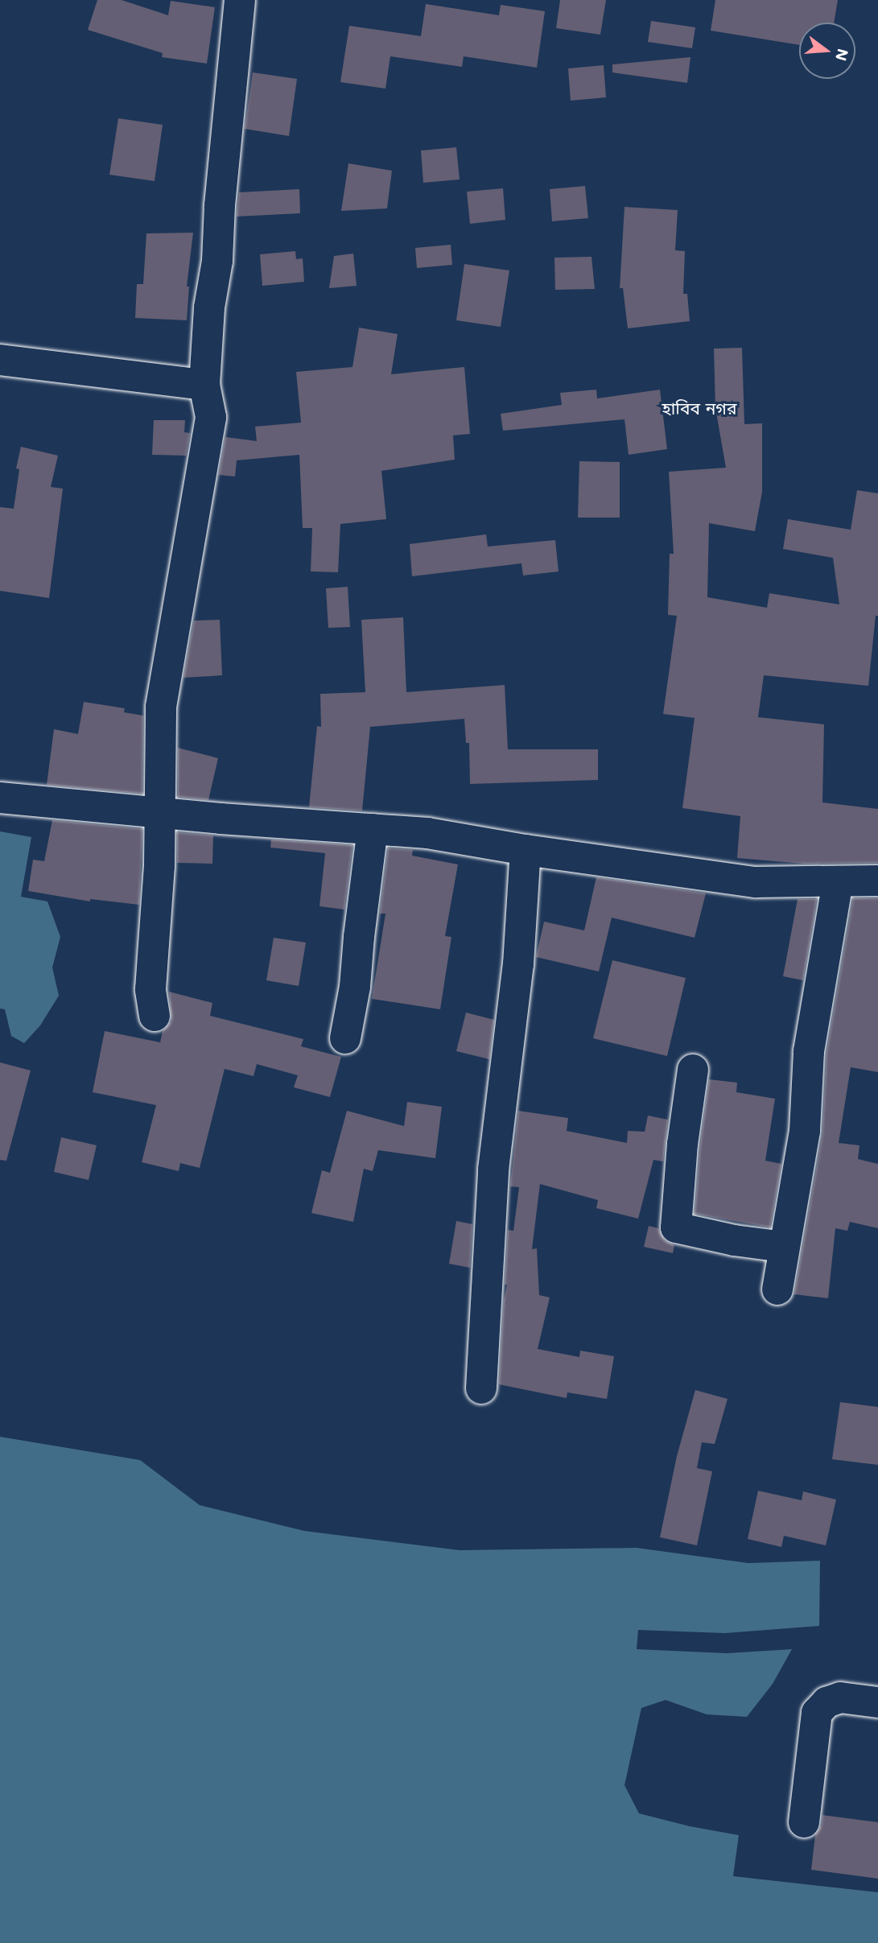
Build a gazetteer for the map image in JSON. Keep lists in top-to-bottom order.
{
  "districts": ["হাবিব নগর"],
  "north": "right"
}
